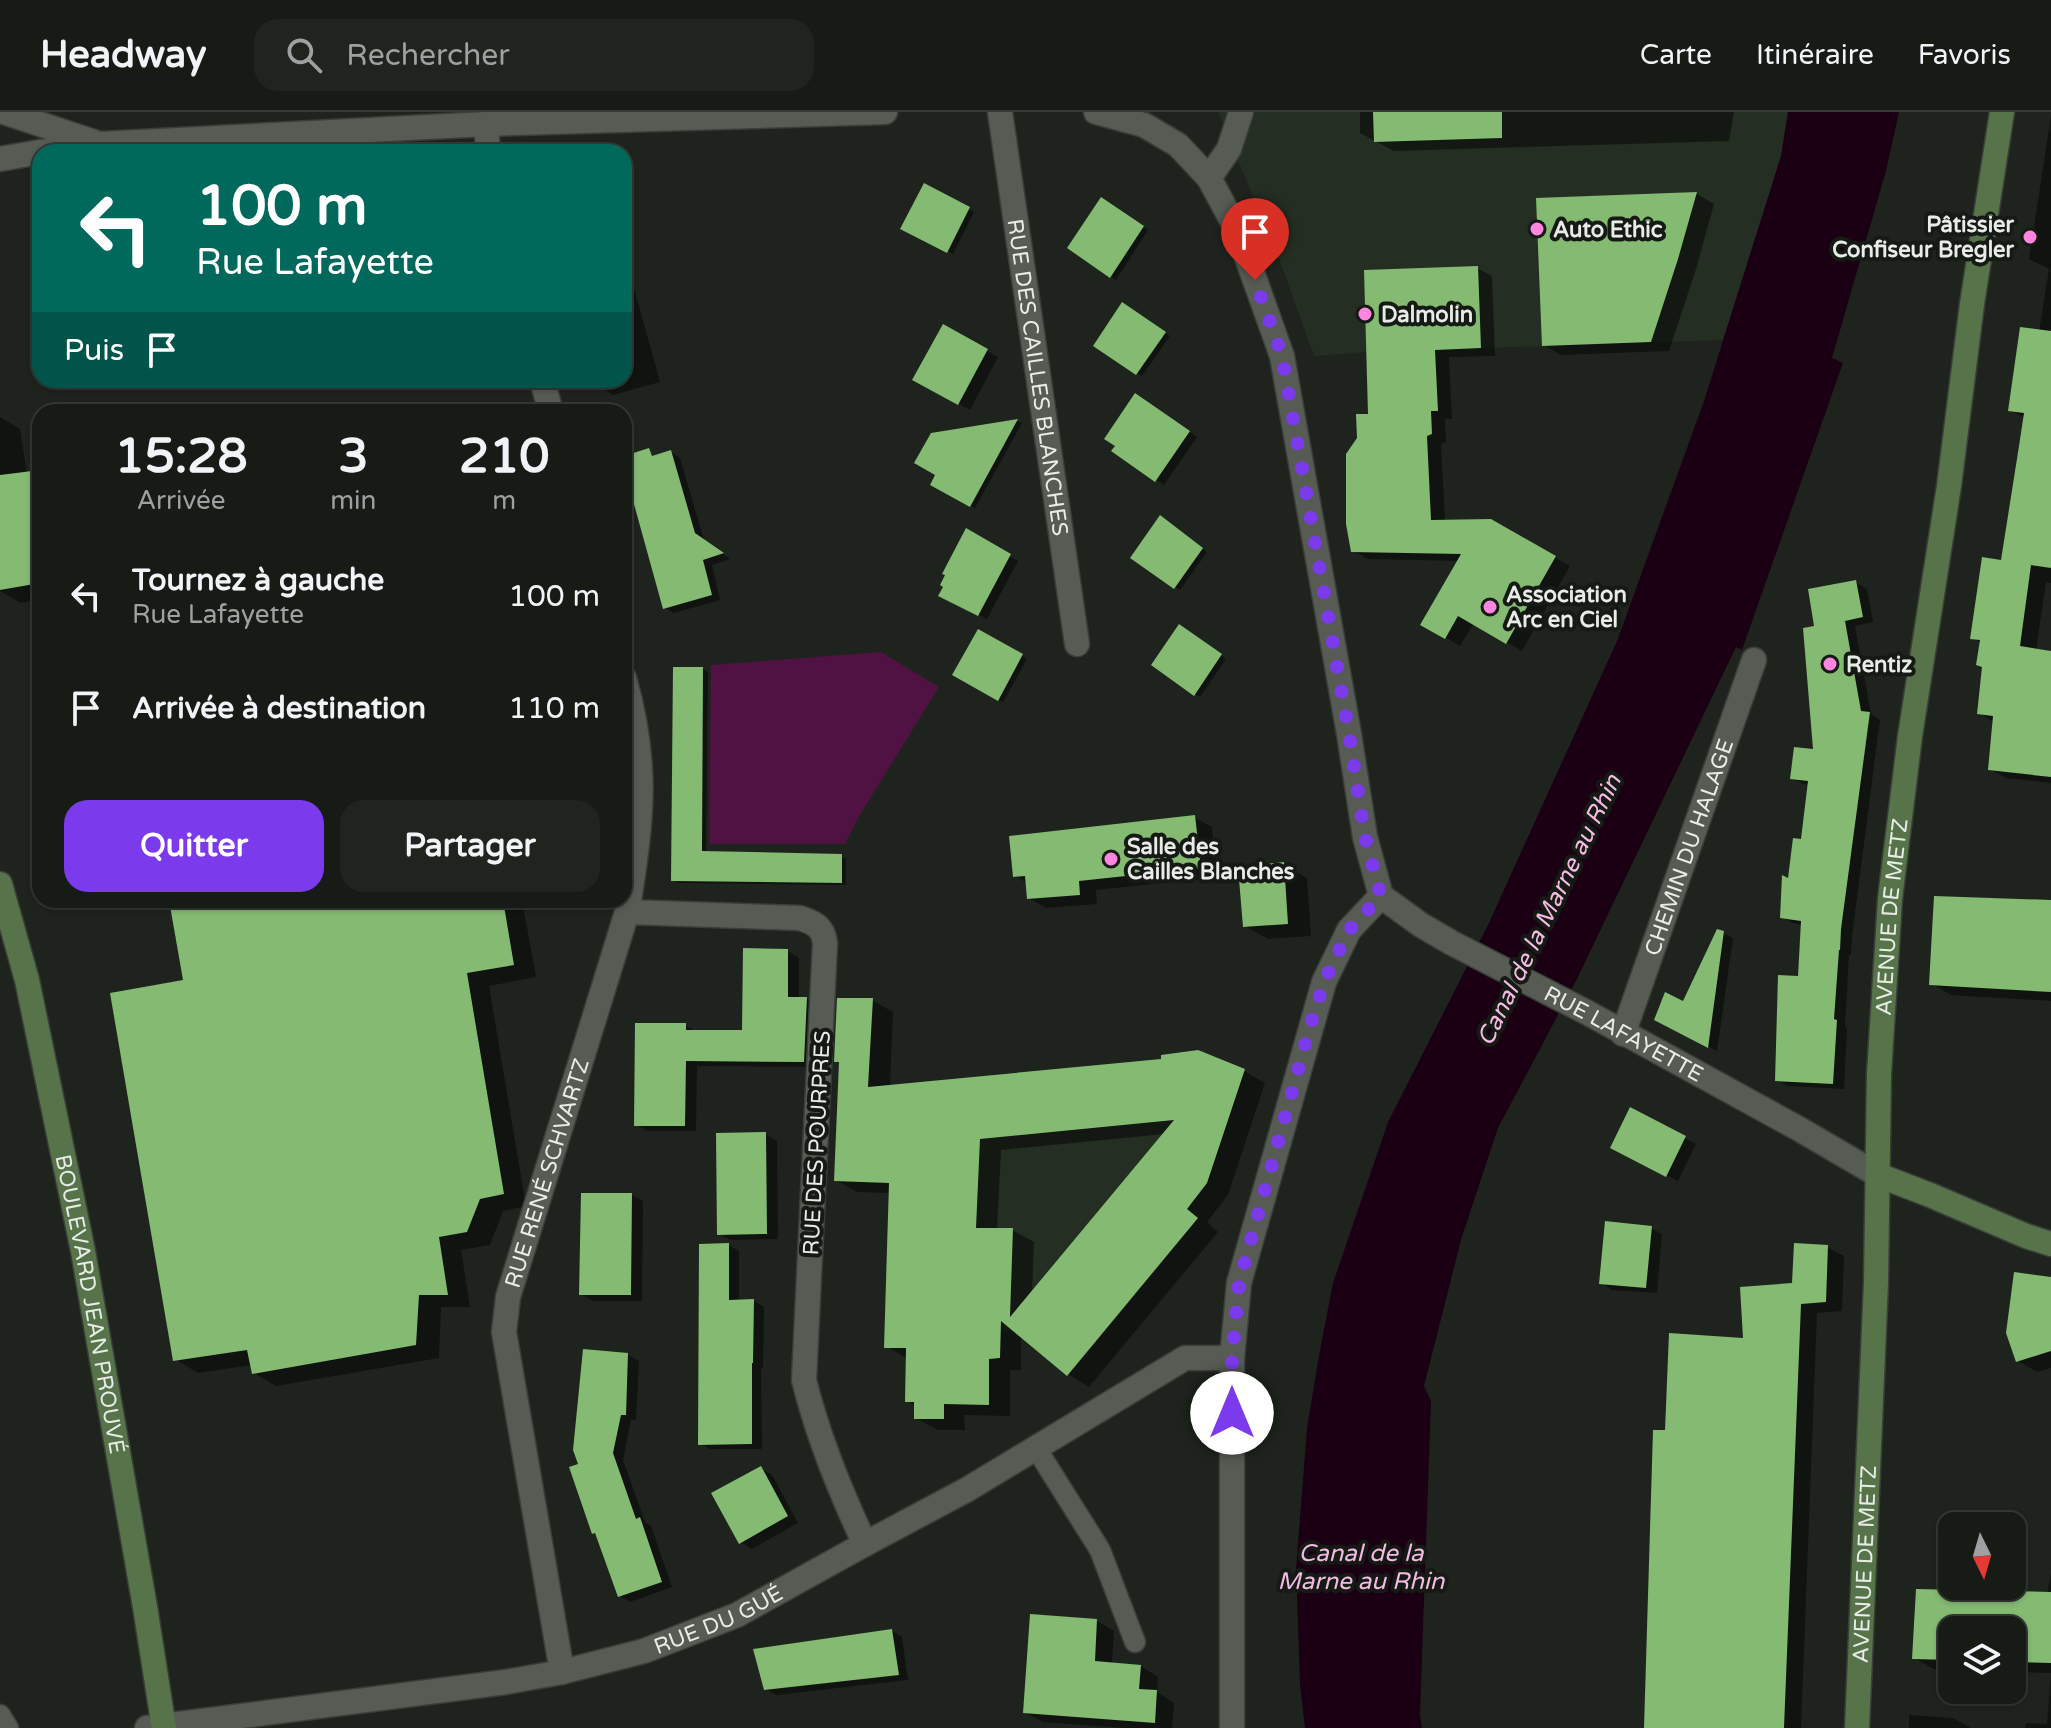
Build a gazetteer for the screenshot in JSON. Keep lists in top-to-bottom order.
{
  "streets": {
    "main road": ["AVENUE DE METZ", "BOULEVARD JEAN PROUVÉ"],
    "street": [
      "RUE DES CAILLES BLANCHES",
      "CHEMIN DU HALAGE",
      "RUE LAFAYETTE",
      "RUE DES POURPRES",
      "RUE RENÉ SCHVARTZ",
      "RUE DU GUÉ"
    ]
  },
  "crossings": [
    ["CHEMIN DU HALAGE", "RUE LAFAYETTE"],
    ["AVENUE DE METZ", "RUE LAFAYETTE"],
    ["RUE DES POURPRES", "RUE RENÉ SCHVARTZ"],
    ["RUE DES POURPRES", "RUE DU GUÉ"],
    ["RUE RENÉ SCHVARTZ", "RUE DU GUÉ"],
    ["BOULEVARD JEAN PROUVÉ", "RUE DU GUÉ"]
  ],
  "water": ["Canal de la Marne au Rhin"],
  "places": [
    "Auto Ethic",
    "Pâtissier Confiseur Bregler",
    "Dalmolin",
    "Association Arc en Ciel",
    "Rentiz",
    "Salle des Cailles Blanches"
  ],
  "north": "bottom",
  "page": {
    "header": "Headway",
    "search": "Rechercher",
    "nav": ["Carte", "Itinéraire", "Favoris"],
    "turn": ["100 m", "Rue Lafayette"],
    "then": "Puis",
    "eta": [
      "15:28",
      "Arrivée",
      "3",
      "min",
      "210",
      "m"
    ],
    "list": [
      {
        "name": "Tournez à gauche",
        "note": "Rue Lafayette",
        "value": "100 m"
      },
      {
        "name": "Arrivée à destination",
        "value": "110 m"
      }
    ],
    "buttons": ["Quitter", "Partager"]
  }
}
